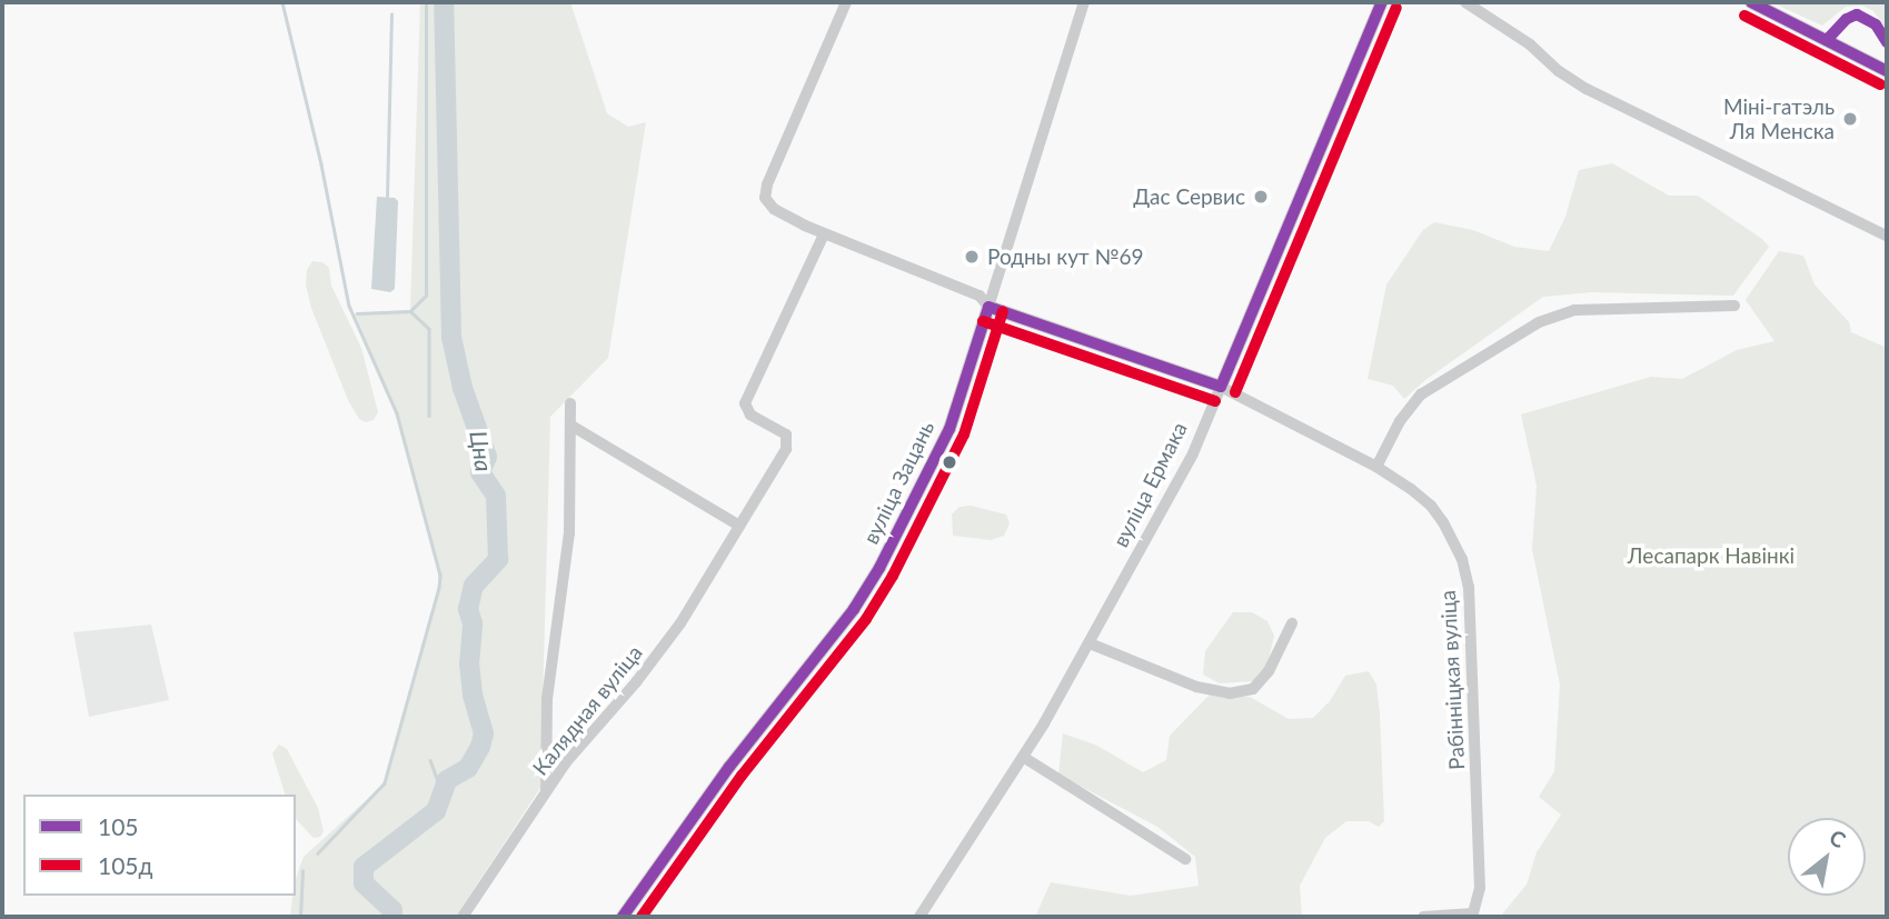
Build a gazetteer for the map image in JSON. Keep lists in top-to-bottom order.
{
  "streets": {
    "street": [
      "вуліца Зацань",
      "вуліца Ермака",
      "Рабінніцкая вуліца",
      "Калядная вуліца"
    ]
  },
  "crossings": [
    ["вуліца Ермака", "Рабінніцкая вуліца"]
  ],
  "water": ["Цна"],
  "parks": ["Лесапарк Навінкі"],
  "places": ["Міні-гатэль Ля Менска", "Дас Сервис", "Родны кут №69"],
  "lines": ["transit line 105", "transit line 105д"],
  "legend": ["105", "105д"],
  "north": "top right"
}
